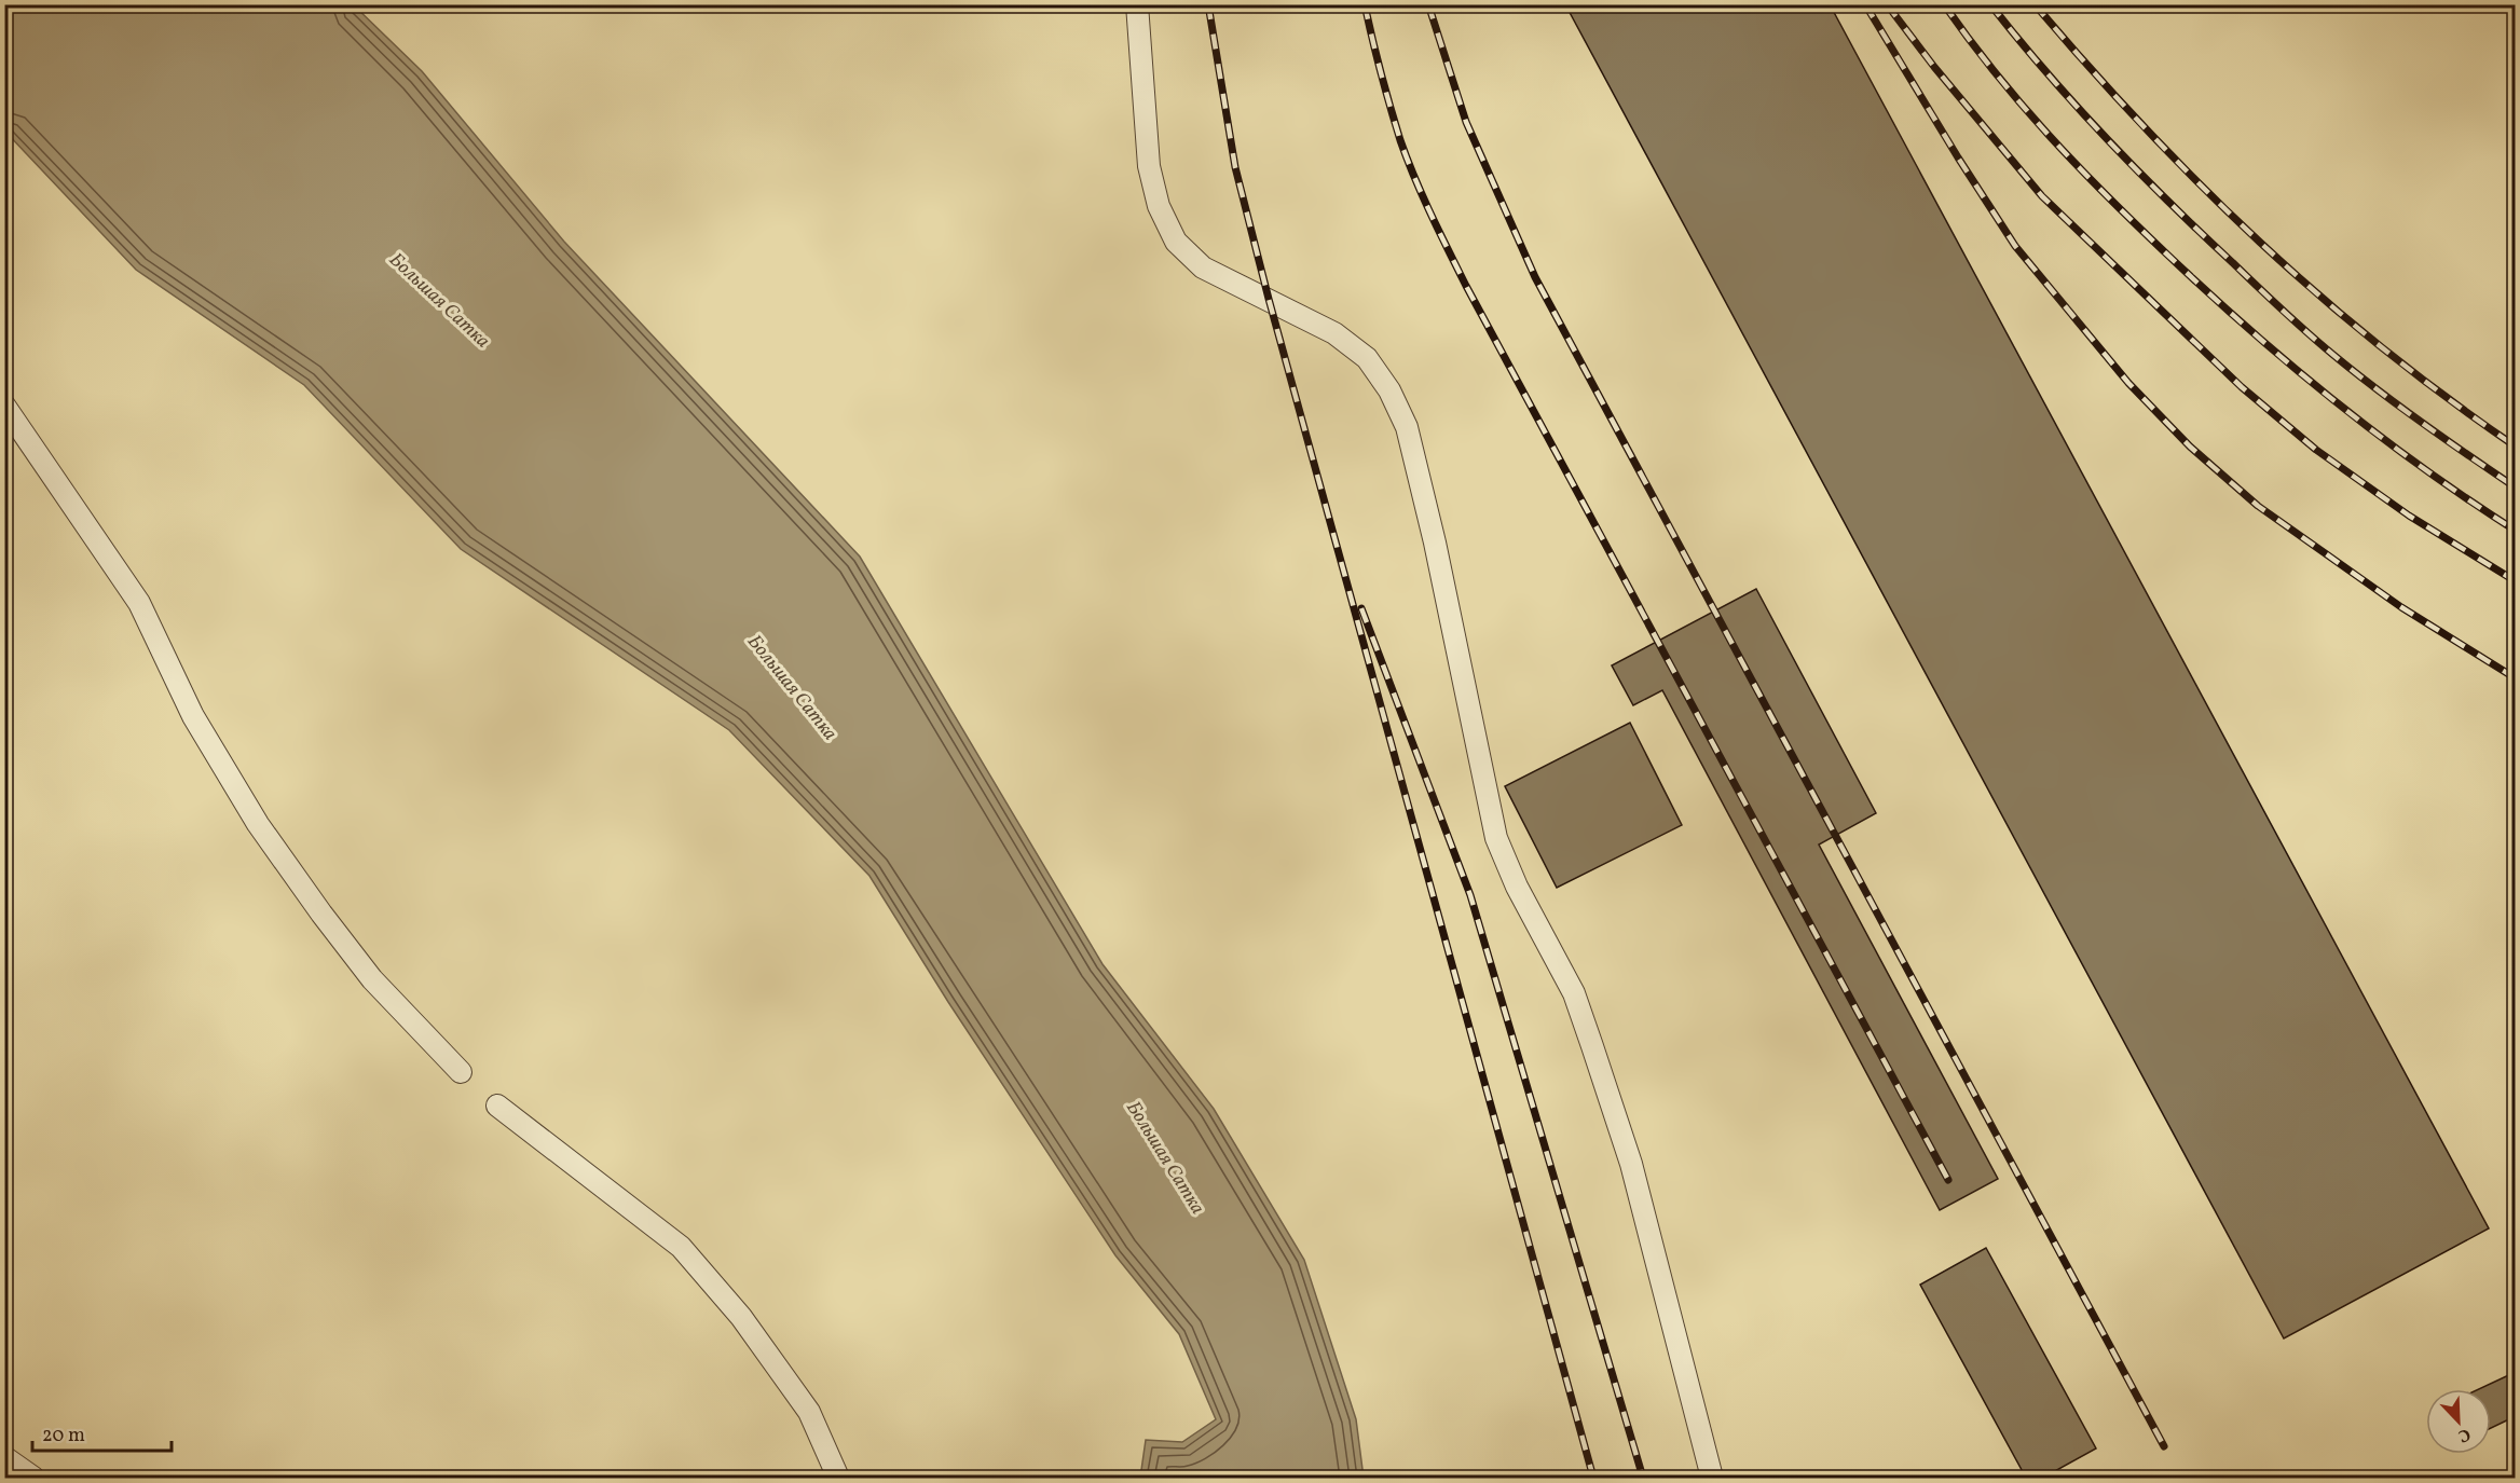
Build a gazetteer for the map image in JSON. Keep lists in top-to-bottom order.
{
  "water": ["Большая Сатка"],
  "scale_bar": "20 m",
  "north": "bottom right"
}
